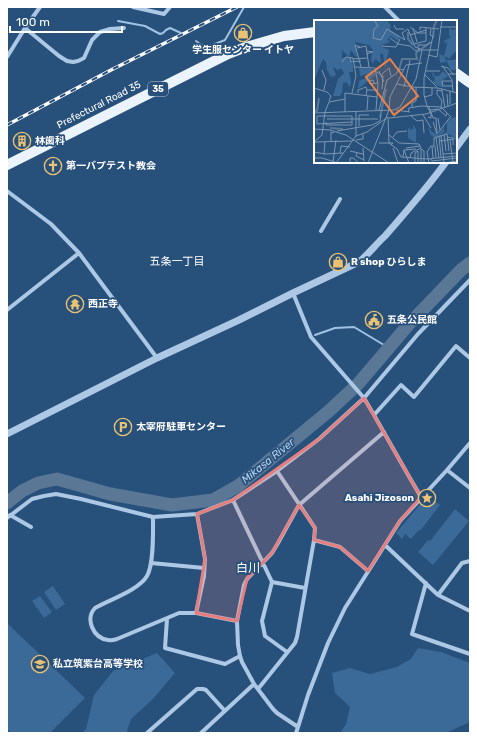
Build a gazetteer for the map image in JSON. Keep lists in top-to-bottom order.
{
  "streets": {
    "main road": ["35", "Prefectural Road 35"]
  },
  "districts": ["五条一丁目", "白川"],
  "water": ["Mikasa River"],
  "places": {
    "shop": ["学生服センター イトヤ", "R shop ひらしま"],
    "building": ["林歯科"],
    "church": ["第一バプテスト教会"],
    "temple": ["西正寺"],
    "public building": ["五条公民館"],
    "parking": ["太宰府駐車センター"],
    "place": ["Asahi Jizoson"],
    "school or university": ["私立筑紫台高等学校"]
  },
  "scale_bar": "100 m"
}
